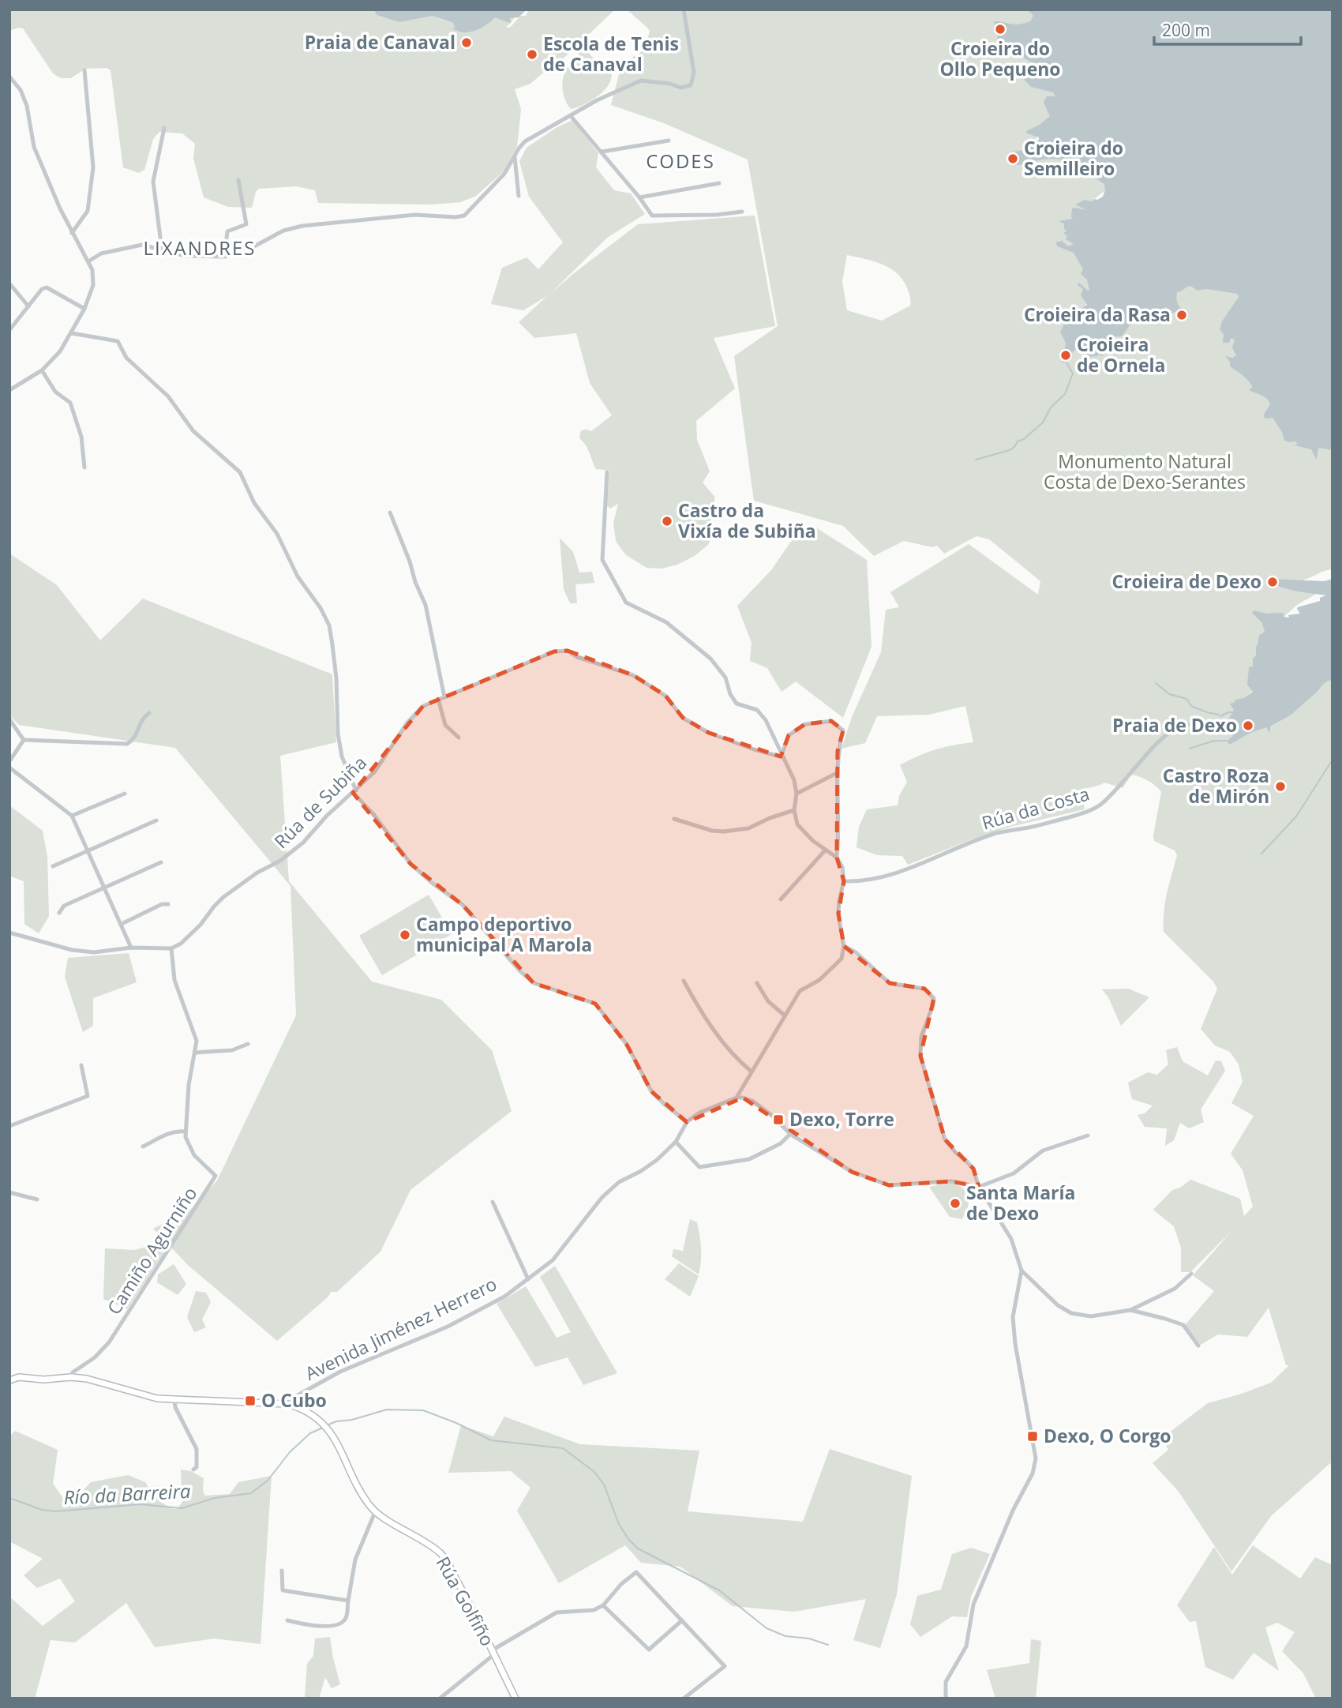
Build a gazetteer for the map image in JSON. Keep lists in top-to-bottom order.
{
  "streets": {
    "main road": ["Rúa Golfiño"],
    "street": [
      "Rúa de Subiña",
      "Rúa da Costa",
      "Camiño Agurniño",
      "Avenida Jiménez Herrero"
    ]
  },
  "crossings": [
    ["Rúa de Subiña", "Camiño Agurniño"],
    ["Avenida Jiménez Herrero", "Rúa Golfiño"]
  ],
  "districts": ["CODES", "LIXANDRES"],
  "water": ["Río da Barreira"],
  "parks": ["Monumento Natural Costa de Dexo-Serantes"],
  "places": {
    "other": [
      "Croieira do Ollo Pequeno",
      "Praia de Canaval",
      "Escola de Tenis de Canaval",
      "Croieira do Semilleiro",
      "Croieira da Rasa",
      "Croieira de Ornela",
      "Castro da Vixía de Subiña",
      "Croieira de Dexo",
      "Praia de Dexo",
      "Castro Roza de Mirón",
      "Campo deportivo municipal A Marola",
      "Santa María de Dexo"
    ],
    "transit": ["Dexo, Torre", "O Cubo", "Dexo, O Corgo"]
  },
  "scale_bar": "200 m"
}
